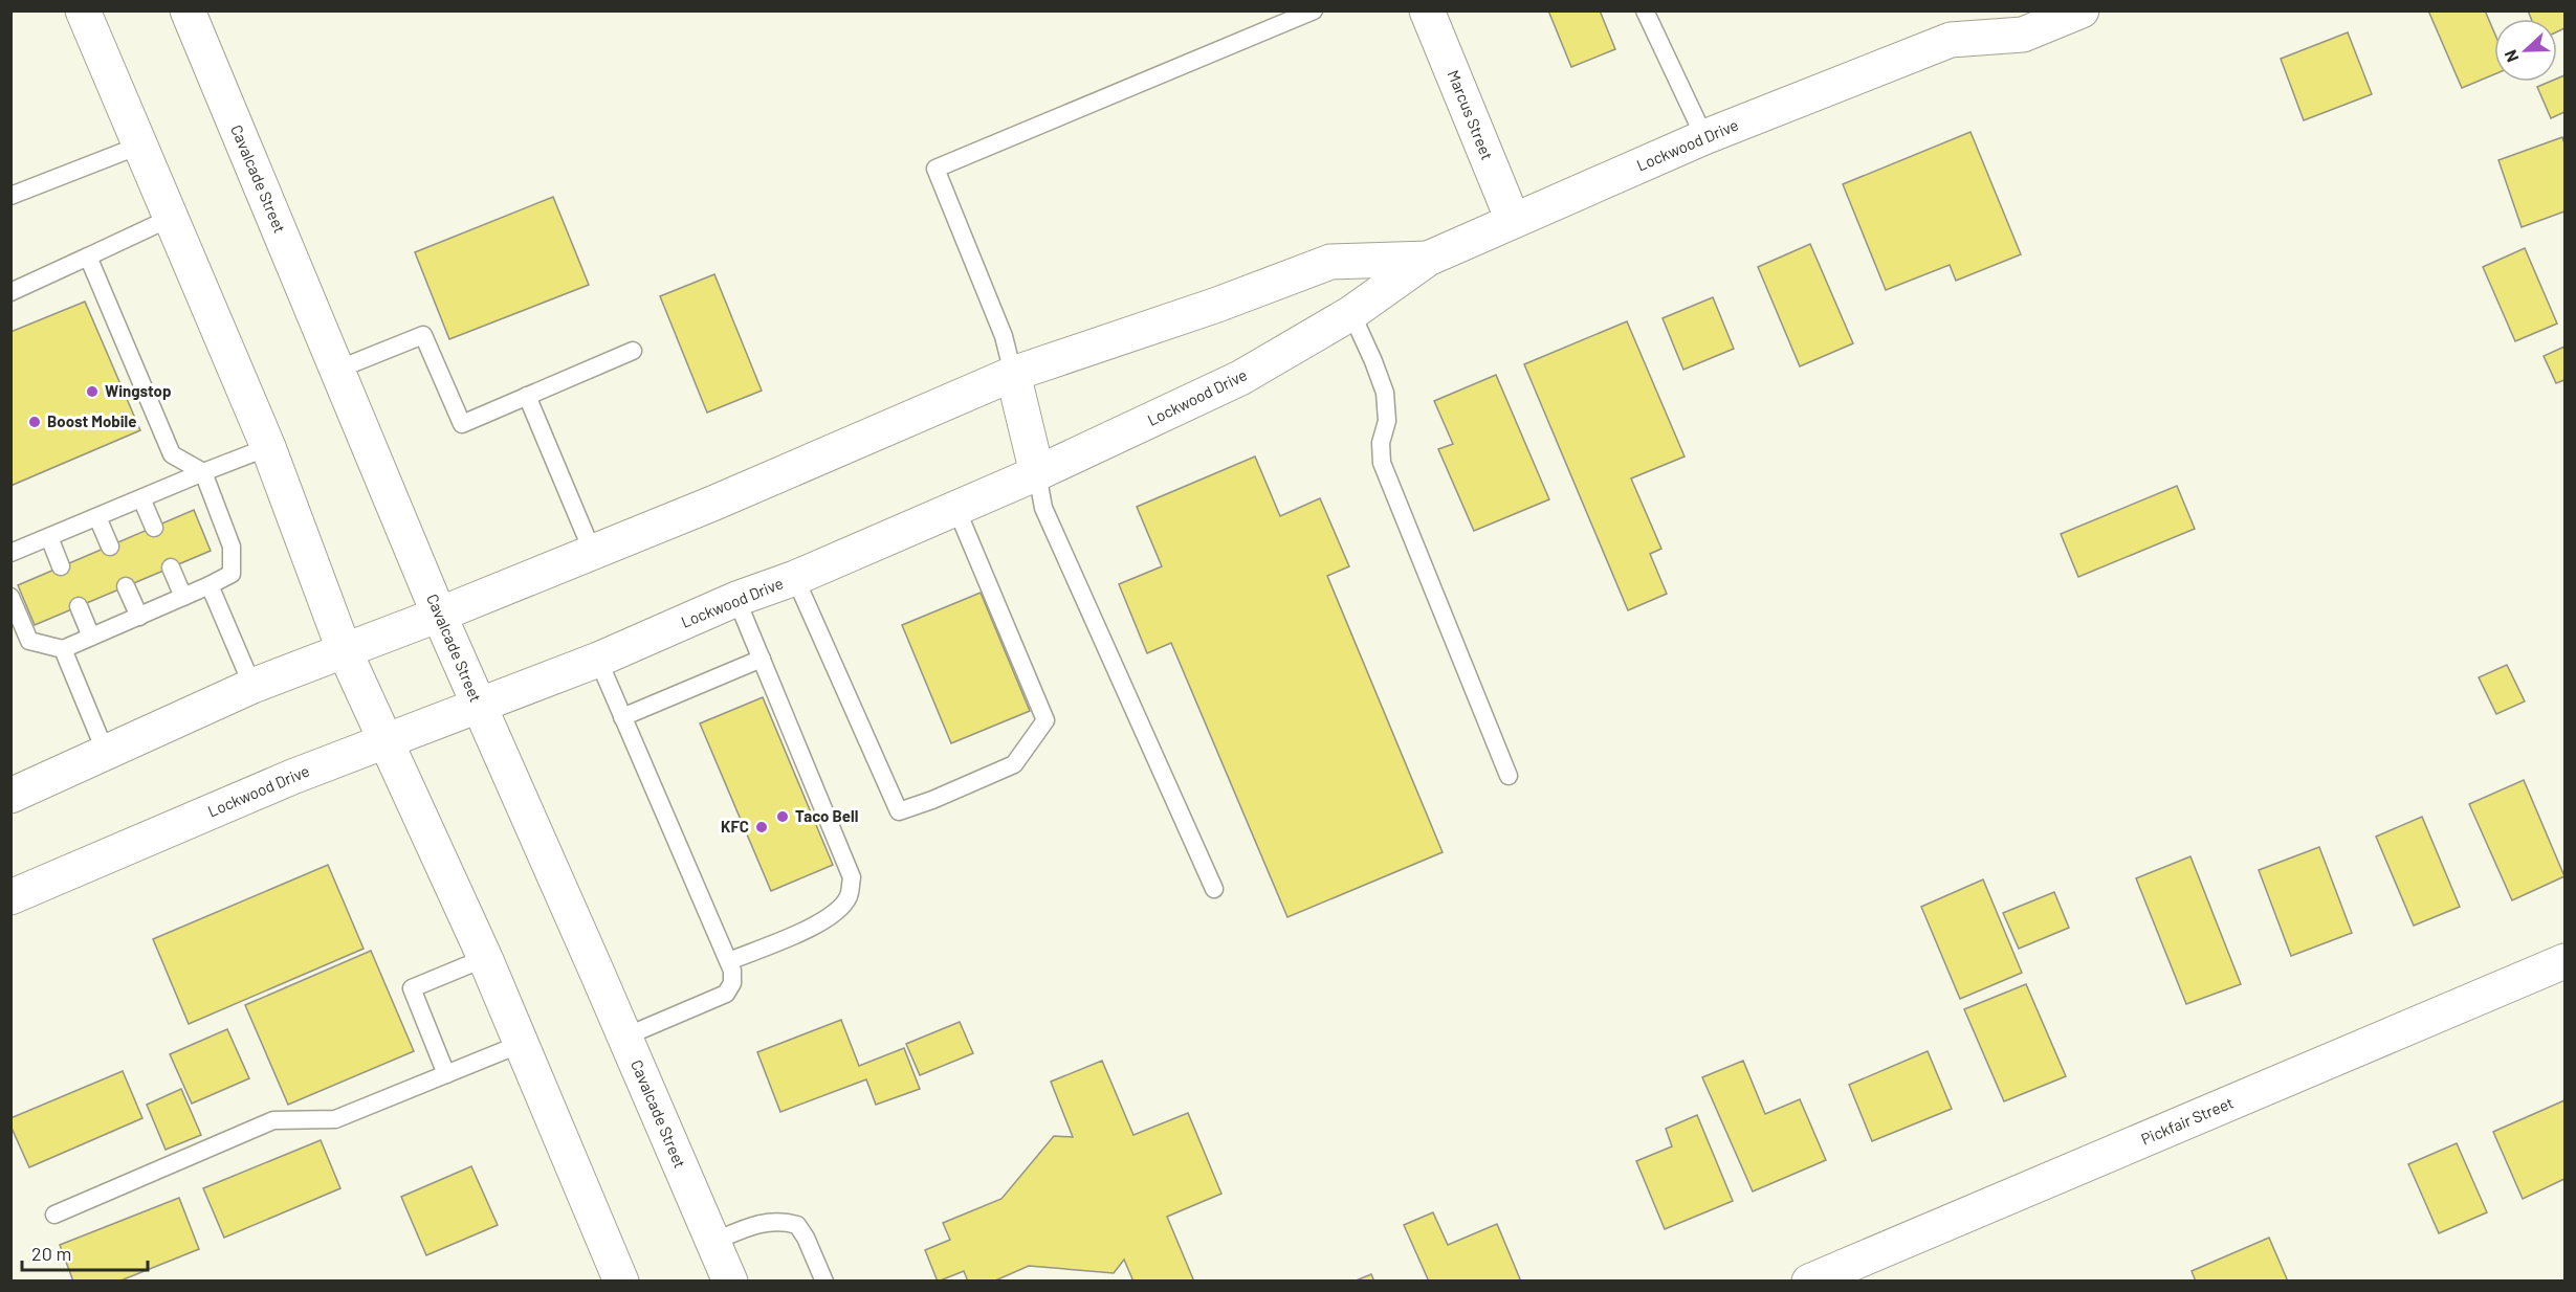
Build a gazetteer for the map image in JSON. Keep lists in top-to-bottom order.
{
  "streets": {
    "main road": [
      "Marcus Street",
      "Lockwood Drive",
      "Cavalcade Street",
      "Pickfair Street"
    ]
  },
  "crossings": [
    ["Marcus Street", "Lockwood Drive"],
    ["Lockwood Drive", "Cavalcade Street"]
  ],
  "places": [
    "Wingstop",
    "Boost Mobile",
    "Taco Bell",
    "KFC"
  ],
  "scale_bar": "20 m",
  "north": "left"
}
